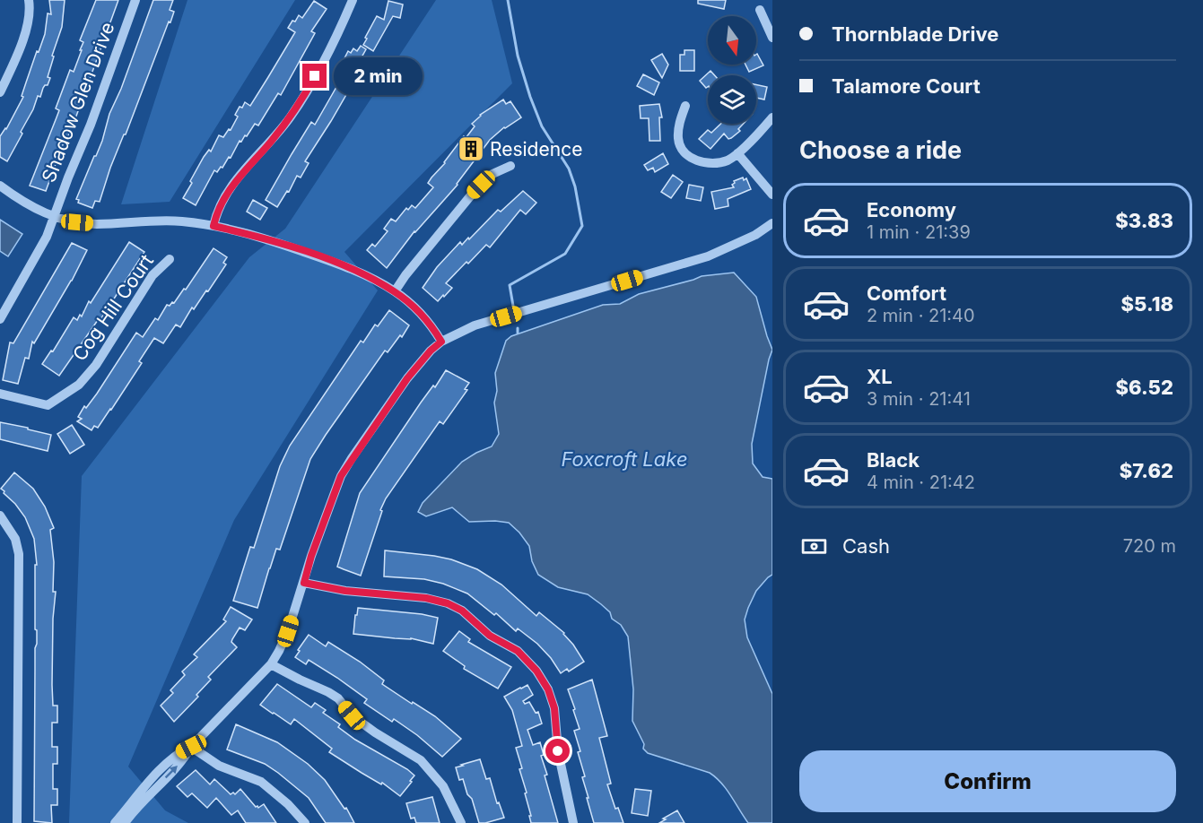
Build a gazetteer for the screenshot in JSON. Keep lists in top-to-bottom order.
{
  "streets": {
    "street": ["Shadow Glen Drive", "Cog Hill Court"]
  },
  "water": ["Foxcroft Lake"],
  "places": {
    "building": ["Residence"]
  },
  "north": "bottom",
  "page": {
    "banner": ["Thornblade Drive", "Talamore Court"],
    "bubble": "2 min",
    "heading": "Choose a ride",
    "list": [
      {
        "name": "Economy",
        "note": "1 min · 21:39",
        "value": "$3.83"
      },
      {
        "name": "Comfort",
        "note": "2 min · 21:40",
        "value": "$5.18"
      },
      {
        "name": "XL",
        "note": "3 min · 21:41",
        "value": "$6.52"
      },
      {
        "name": "Black",
        "note": "4 min · 21:42",
        "value": "$7.62"
      }
    ],
    "pay": ["Cash", "720 m"],
    "buttons": "Confirm"
  }
}
